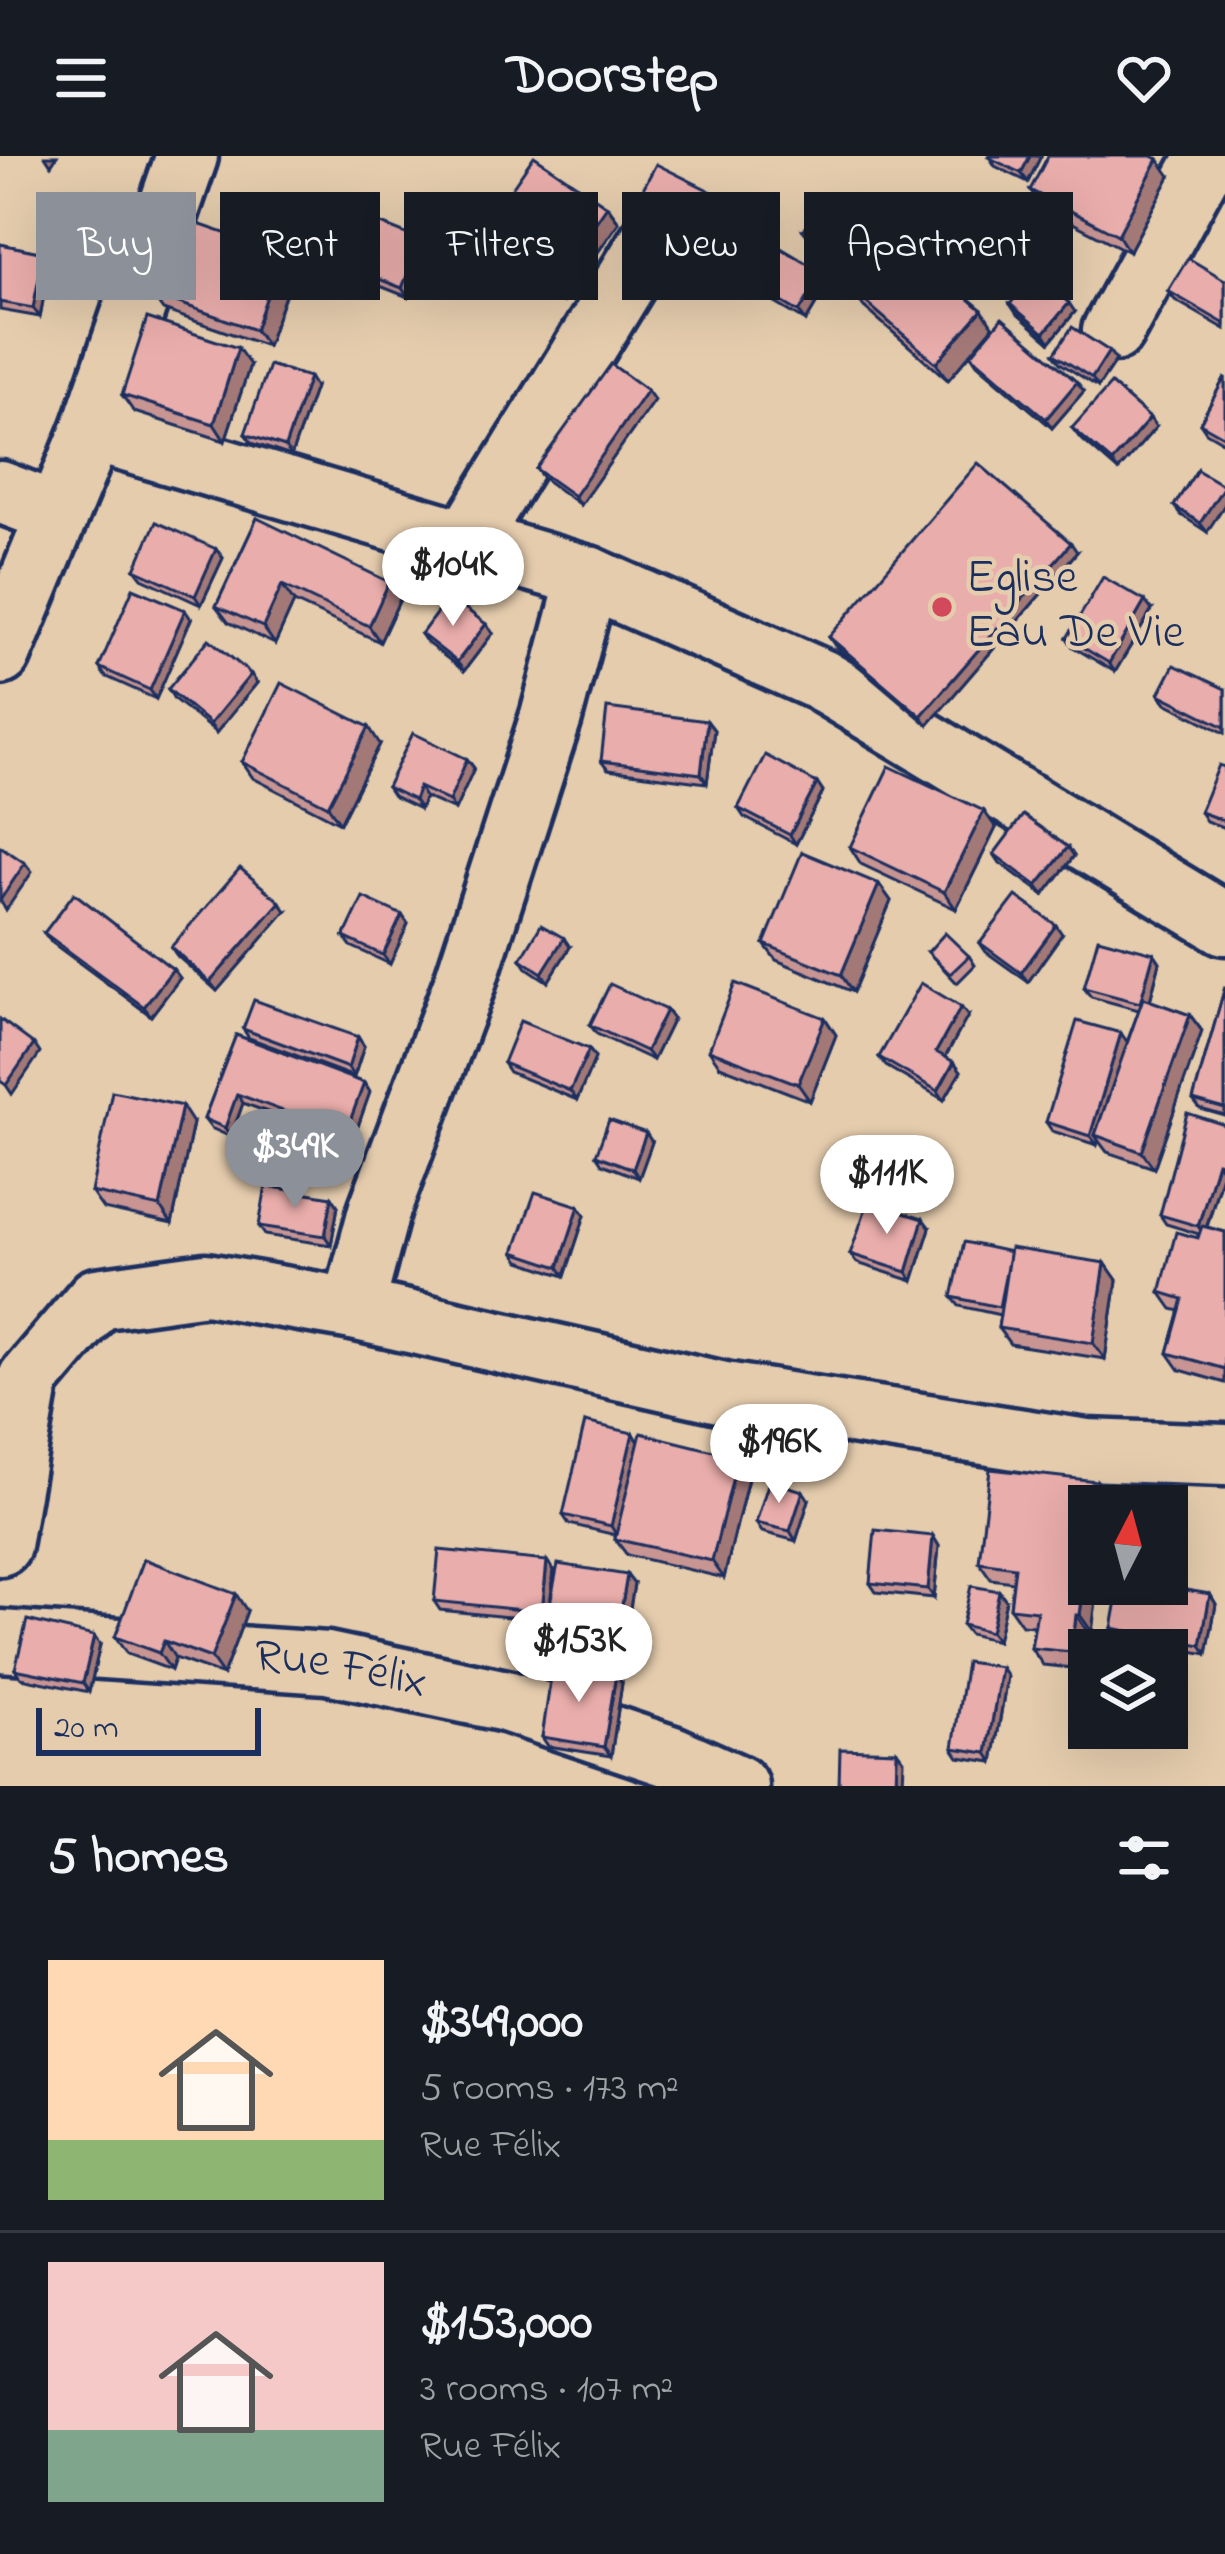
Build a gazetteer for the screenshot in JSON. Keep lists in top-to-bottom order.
{
  "streets": {
    "street": ["Rue Félix"]
  },
  "places": ["Eglise Eau De Vie"],
  "scale_bar": "20 m",
  "north": "top",
  "page": {
    "header": "Doorstep",
    "chip": [
      "Buy",
      "Rent",
      "Filters",
      "New",
      "Apartment"
    ],
    "price": [
      "$104K",
      "$349K",
      "$111K",
      "$196K",
      "$153K"
    ],
    "scale": "20 m",
    "heading": "5 homes",
    "list": [
      {
        "name": "$349,000",
        "note": "5 rooms · 173 m² · Rue Félix"
      },
      {
        "name": "$153,000",
        "note": "3 rooms · 107 m² · Rue Félix"
      }
    ]
  }
}
